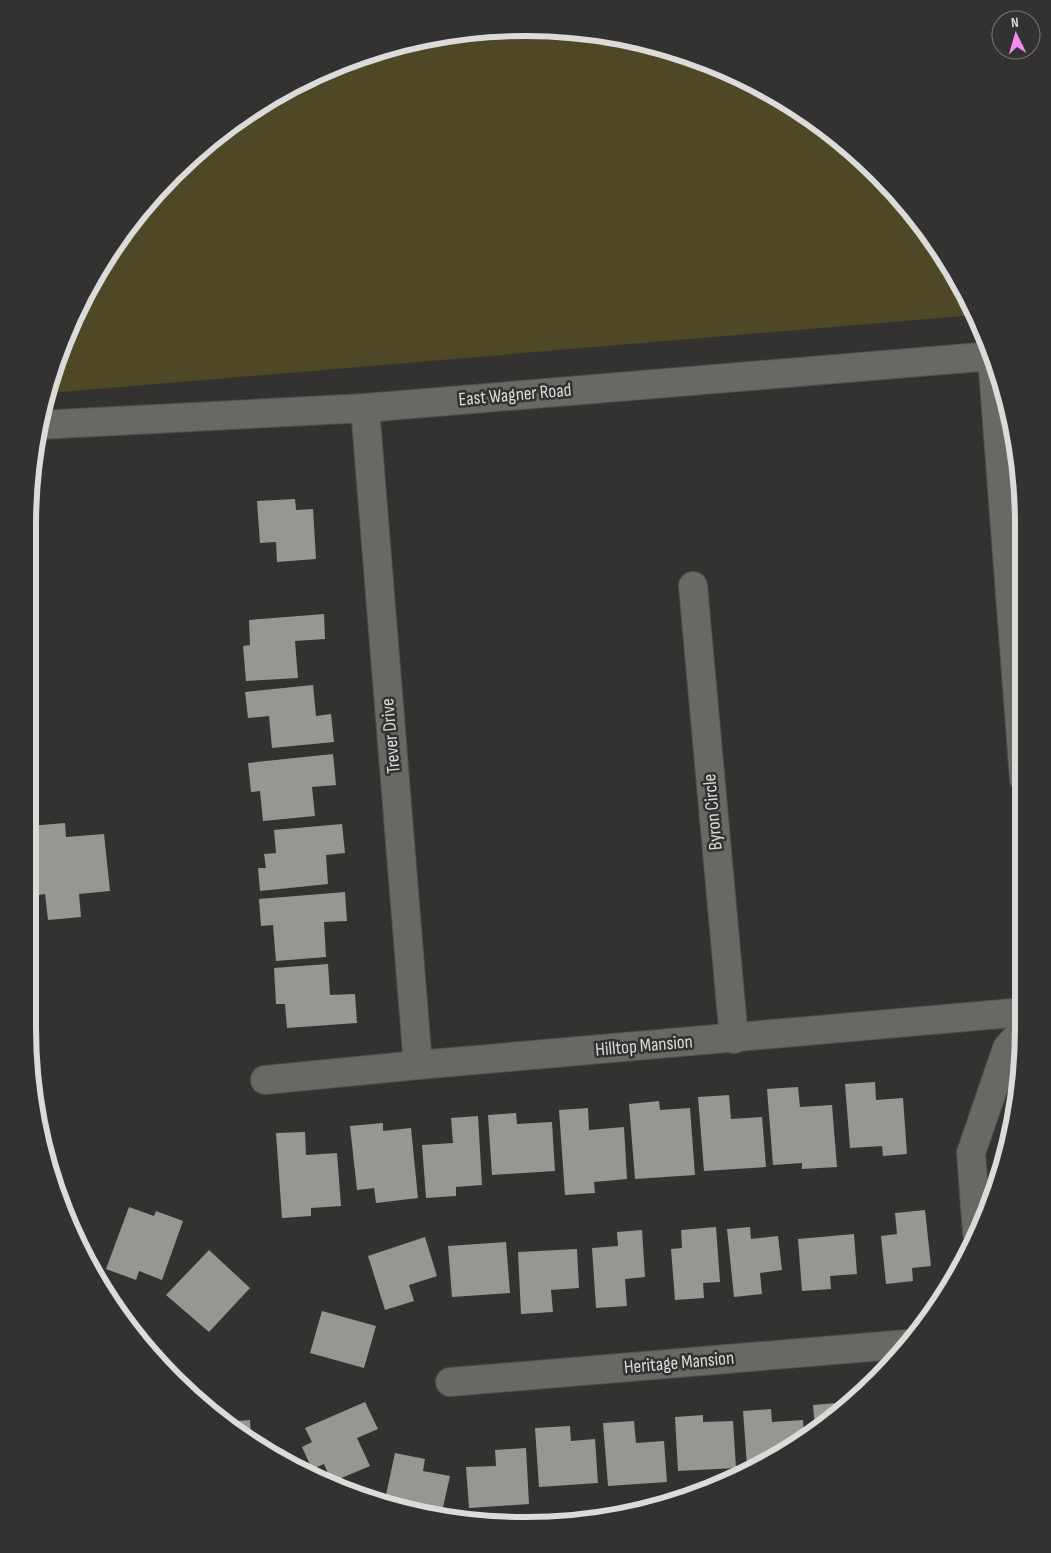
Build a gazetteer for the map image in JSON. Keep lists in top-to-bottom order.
{
  "streets": {
    "street": [
      "East Wagner Road",
      "Trever Drive",
      "Byron Circle",
      "Hilltop Mansion",
      "Heritage Mansion"
    ]
  },
  "crossings": [
    ["East Wagner Road", "Trever Drive"],
    ["Trever Drive", "Hilltop Mansion"],
    ["Byron Circle", "Hilltop Mansion"]
  ],
  "north": "top"
}
